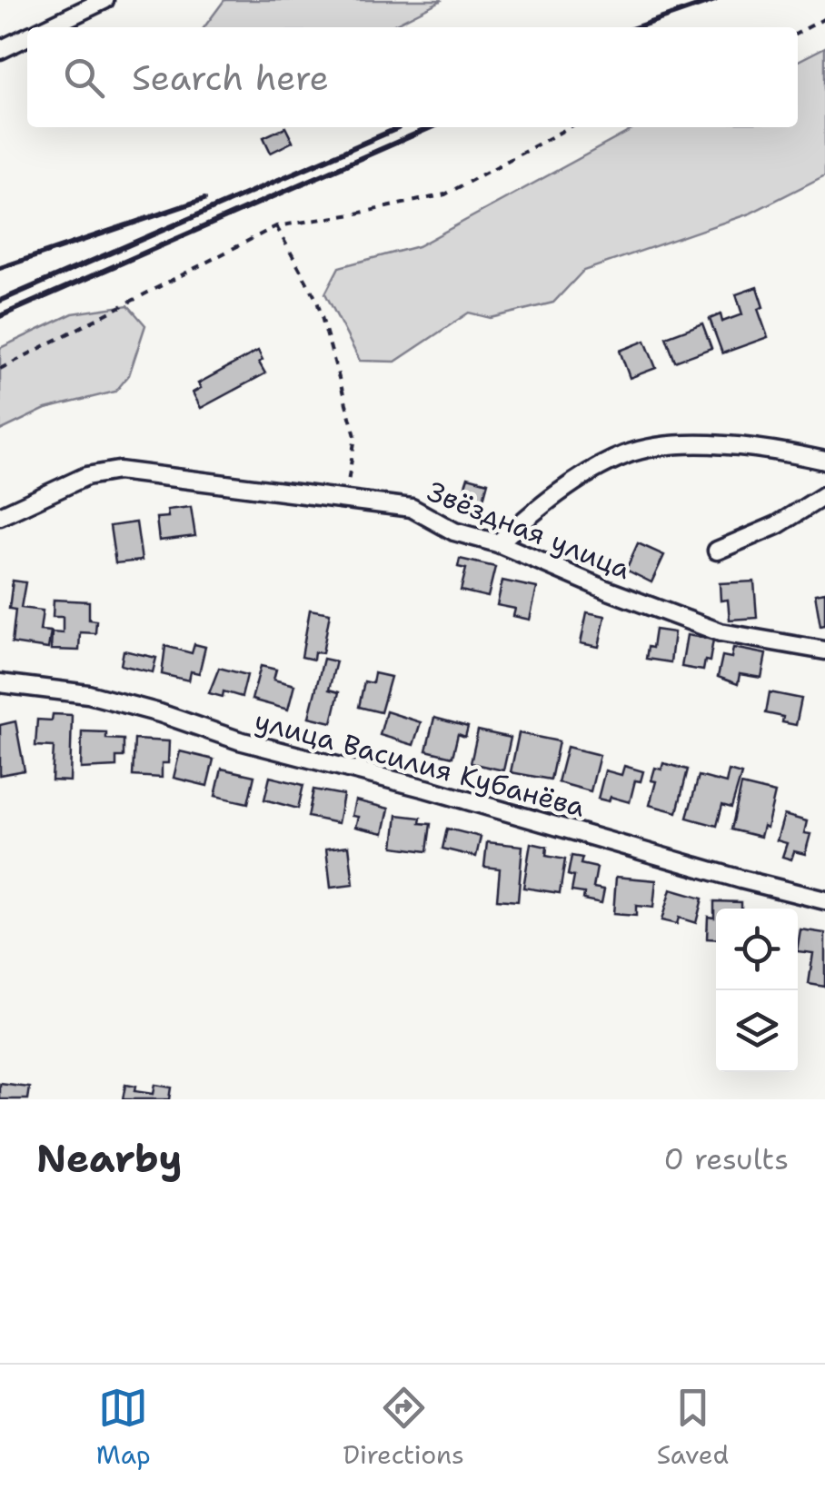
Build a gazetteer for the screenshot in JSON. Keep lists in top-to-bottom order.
{
  "streets": {
    "street": ["Звёздная улица", "улица Василия Кубанёва"]
  },
  "page": {
    "search": "Search here",
    "heading": ["Nearby", "0 results"],
    "nav": ["Map", "Directions", "Saved"]
  }
}
